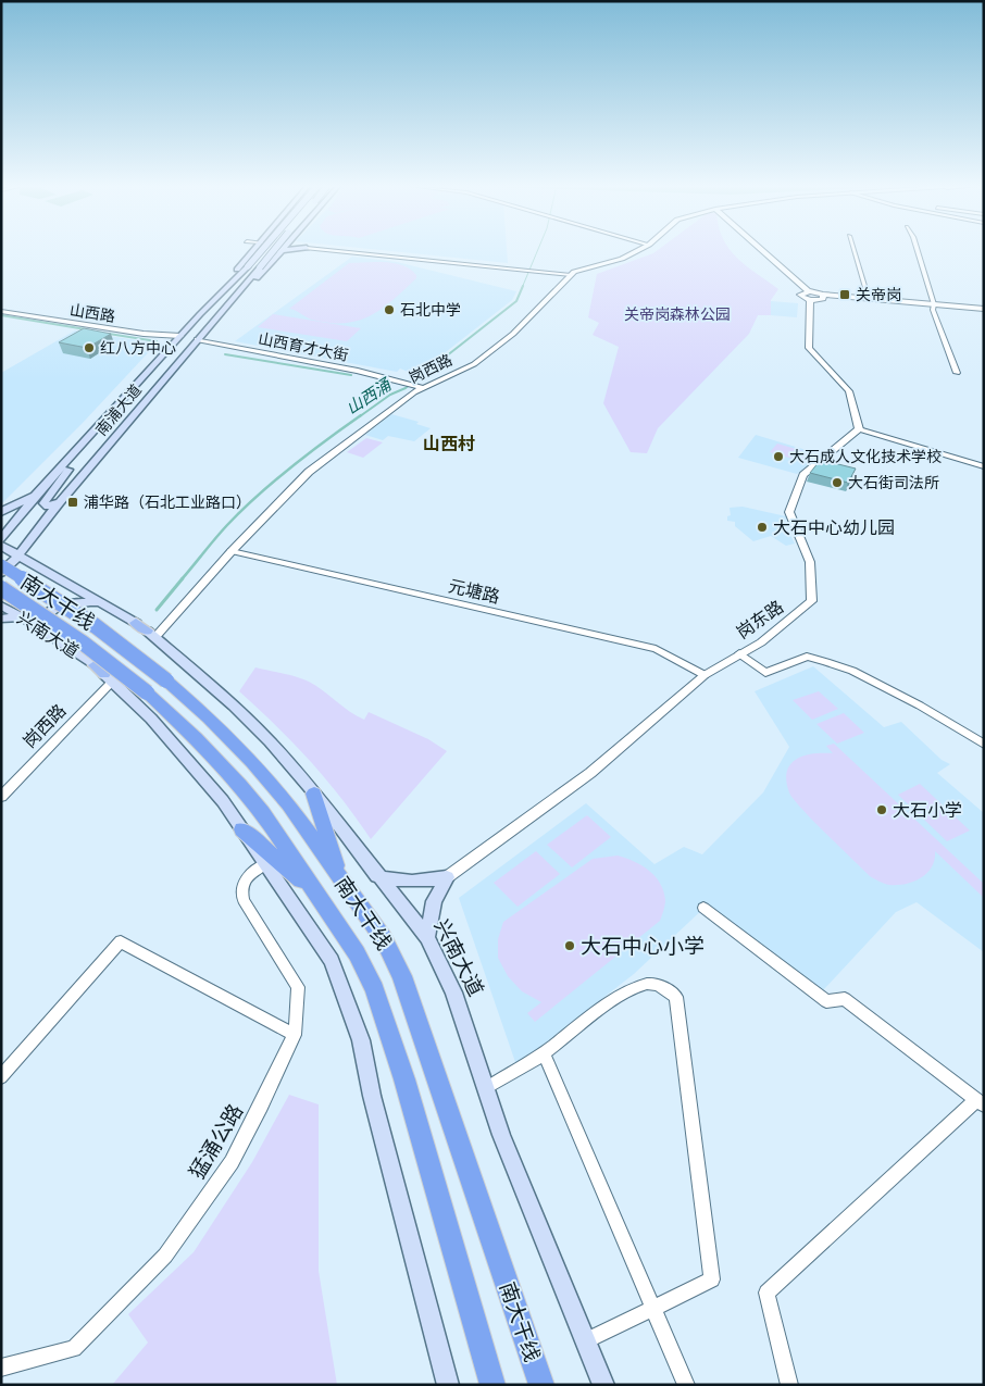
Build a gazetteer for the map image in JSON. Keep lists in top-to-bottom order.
{
  "streets": {
    "highway": ["南大干线"],
    "main road": ["南浦大道", "兴南大道"],
    "street": [
      "山西路",
      "山西育才大街",
      "岗西路",
      "元塘路",
      "岗东路",
      "猛涌公路"
    ]
  },
  "crossings": [
    ["山西路", "南浦大道"],
    ["山西育才大街", "岗西路"],
    ["山西育才大街", "南浦大道"],
    ["岗西路", "元塘路"],
    ["岗西路", "兴南大道"],
    ["南浦大道", "兴南大道"],
    ["元塘路", "岗东路"],
    ["兴南大道", "猛涌公路"]
  ],
  "districts": ["山西村"],
  "water": ["山西涌"],
  "parks": ["关帝岗森林公园"],
  "places": {
    "transit": ["关帝岗", "浦华路（石北工业路口）"],
    "other": [
      "石北中学",
      "红八方中心",
      "大石成人文化技术学校",
      "大石街司法所",
      "大石中心幼儿园",
      "大石小学",
      "大石中心小学"
    ]
  }
}
